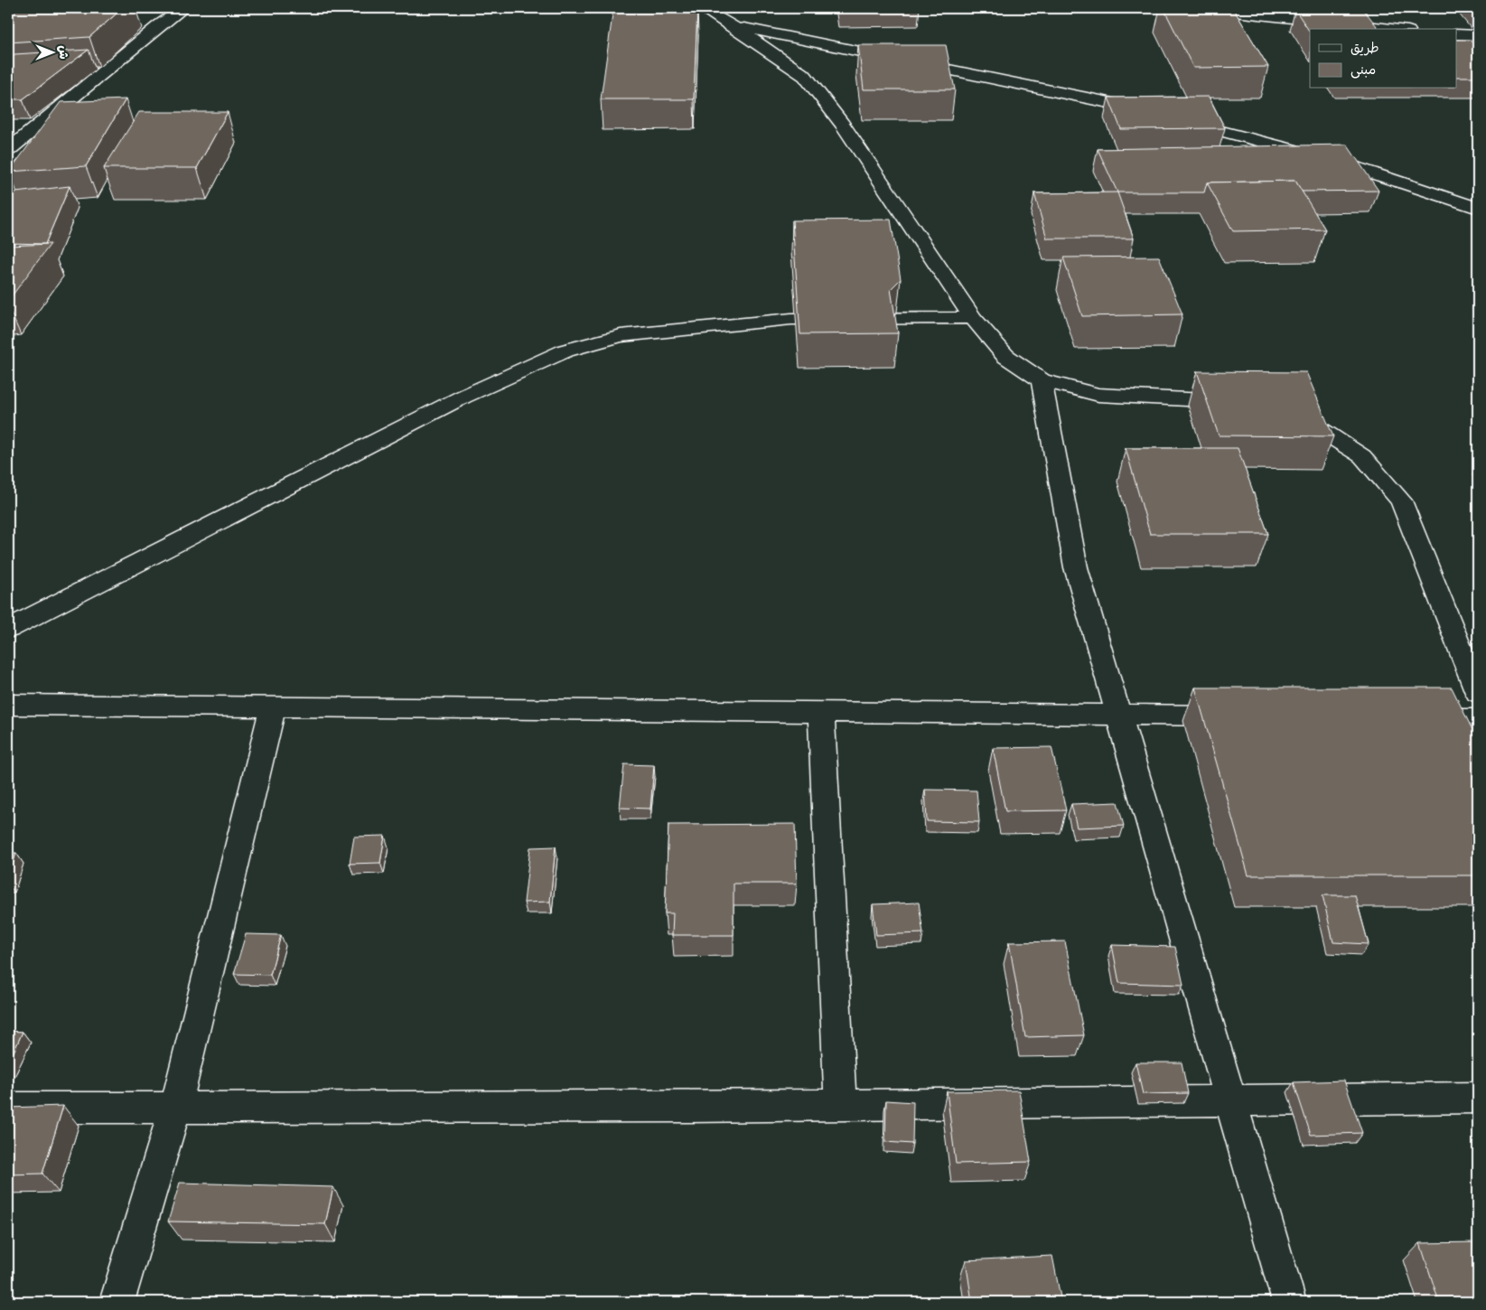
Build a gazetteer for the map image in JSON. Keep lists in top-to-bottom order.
{
  "legend": ["طريق", "مبنى"],
  "north": "right"
}
